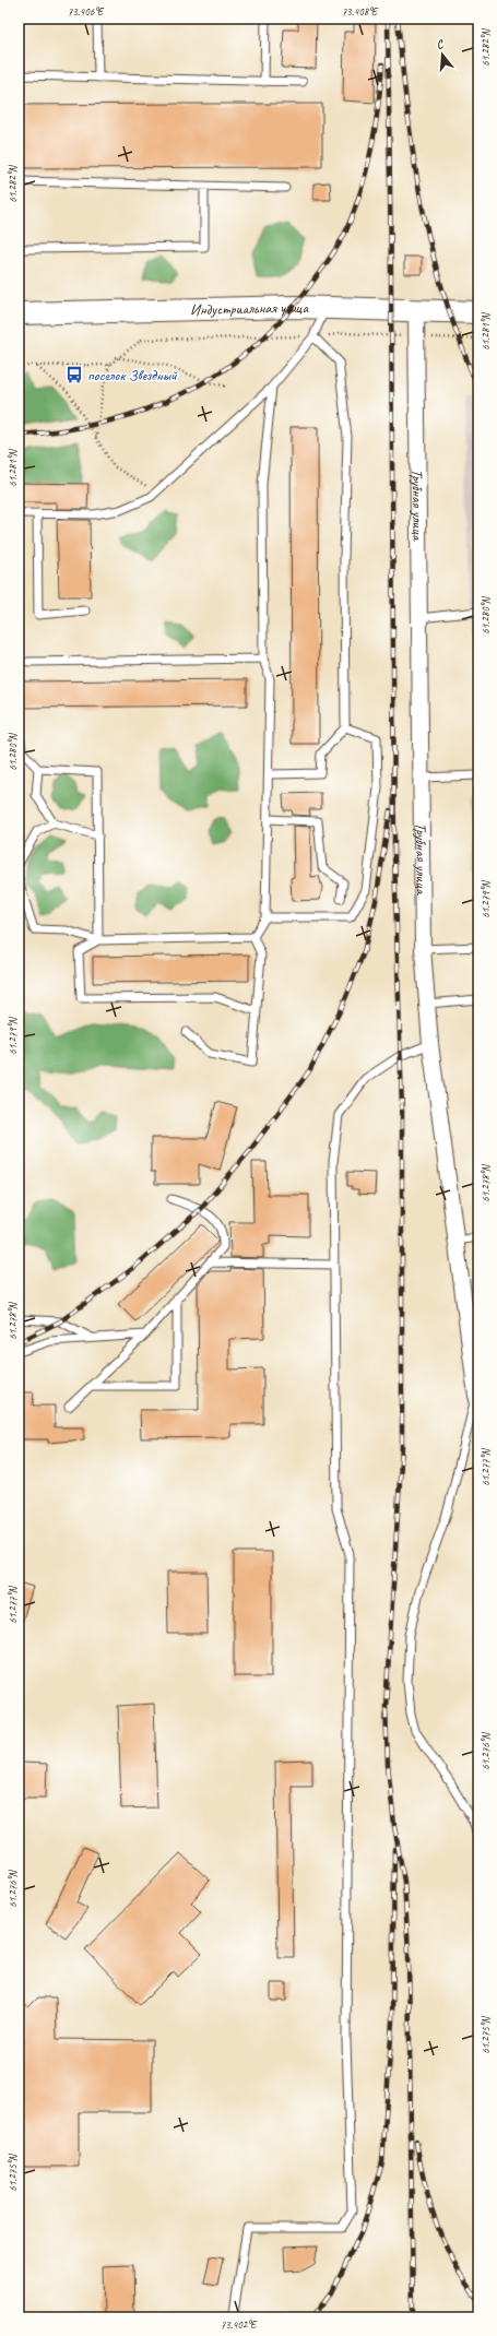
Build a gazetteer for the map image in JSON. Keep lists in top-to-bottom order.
{
  "streets": {
    "main road": ["Индустриальная улица"],
    "street": ["Трубная улица"]
  },
  "crossings": [
    ["Индустриальная улица", "Трубная улица"]
  ],
  "places": {
    "bus stop": ["поселок Звездный"]
  },
  "north": "top",
  "coordinates": [
    "73.406°E",
    "73.408°E",
    "61.282°N",
    "61.281°N",
    "61.280°N",
    "61.279°N",
    "61.278°N",
    "61.277°N",
    "61.276°N",
    "61.275°N",
    "73.402°E"
  ]
}
